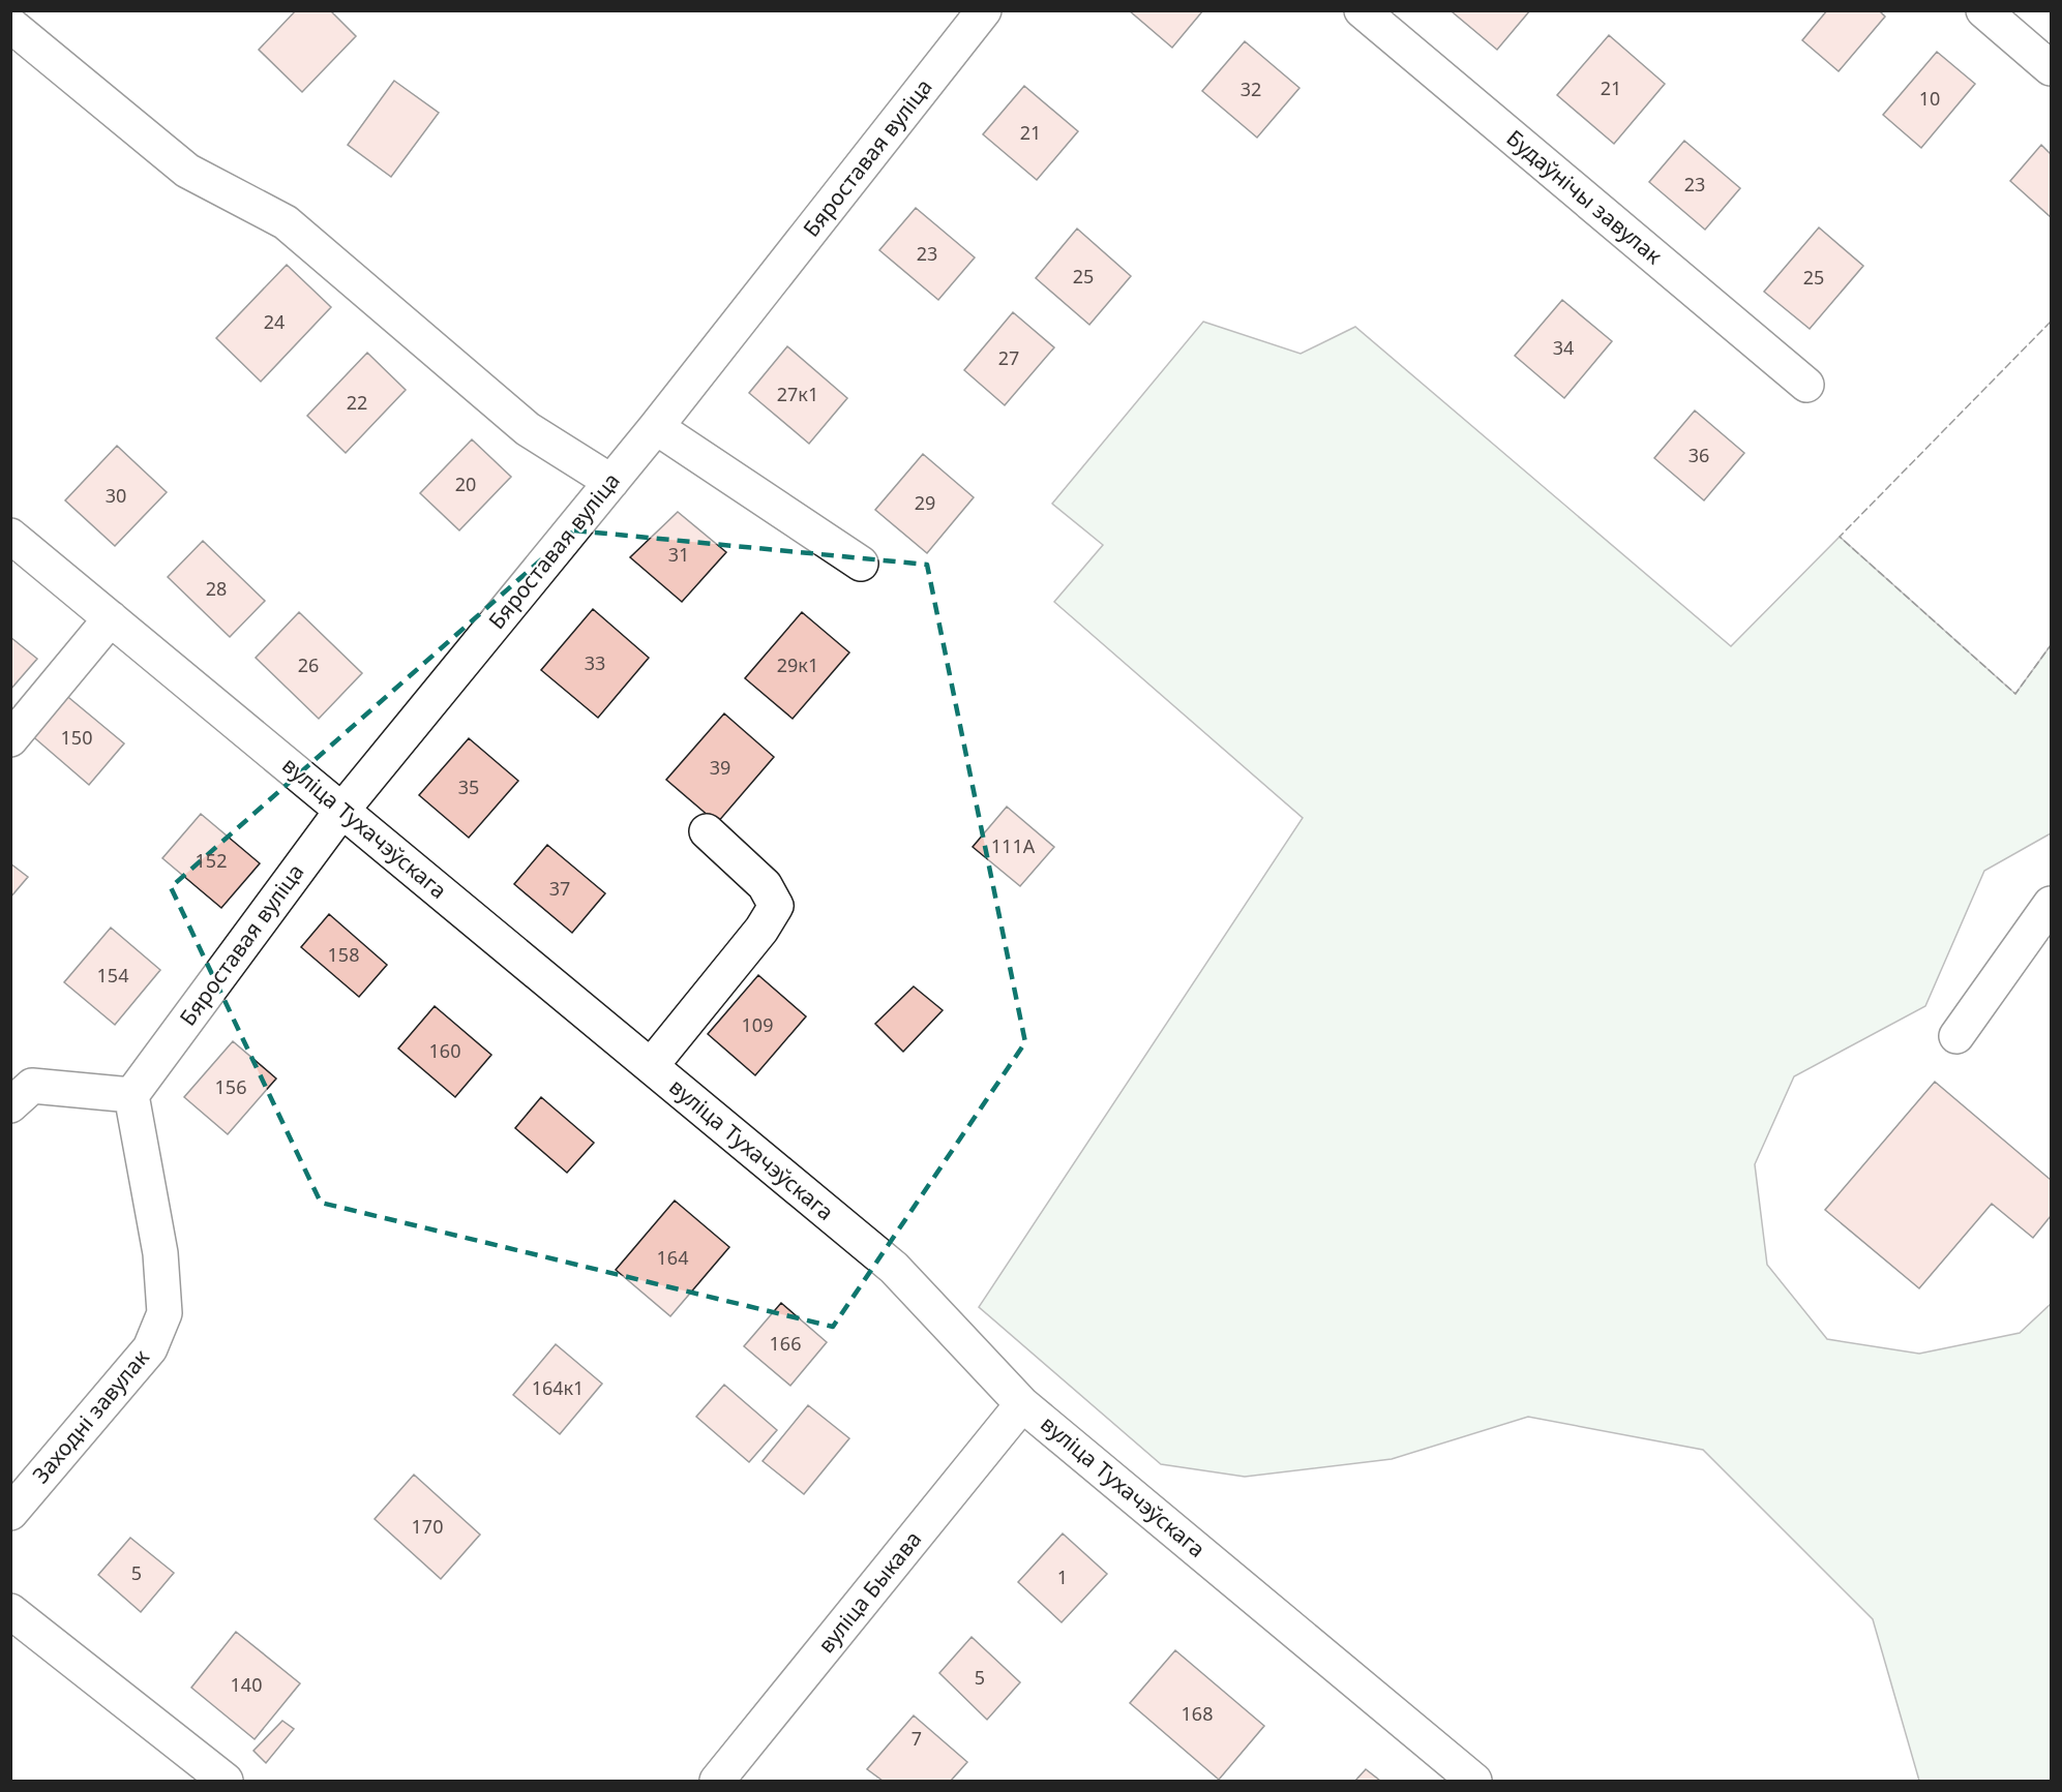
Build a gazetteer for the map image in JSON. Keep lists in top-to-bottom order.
{
  "streets": {
    "street": [
      "Бяроставая вуліца",
      "Будаўнічы завулак",
      "вуліца Тухачэўскага",
      "Заходні завулак",
      "вуліца Быкава"
    ]
  },
  "crossings": [
    ["Бяроставая вуліца", "вуліца Тухачэўскага"],
    ["Бяроставая вуліца", "Заходні завулак"],
    ["вуліца Тухачэўскага", "вуліца Быкава"]
  ],
  "house_numbers": [
    "21",
    "32",
    "10",
    "21",
    "23",
    "23",
    "25",
    "25",
    "24",
    "34",
    "27",
    "27к1",
    "22",
    "36",
    "20",
    "30",
    "29",
    "31",
    "28",
    "33",
    "26",
    "29к1",
    "150",
    "39",
    "35",
    "111А",
    "152",
    "37",
    "158",
    "154",
    "109",
    "160",
    "156",
    "164",
    "166",
    "164к1",
    "170",
    "5",
    "1",
    "5",
    "140",
    "168",
    "7"
  ]
}
